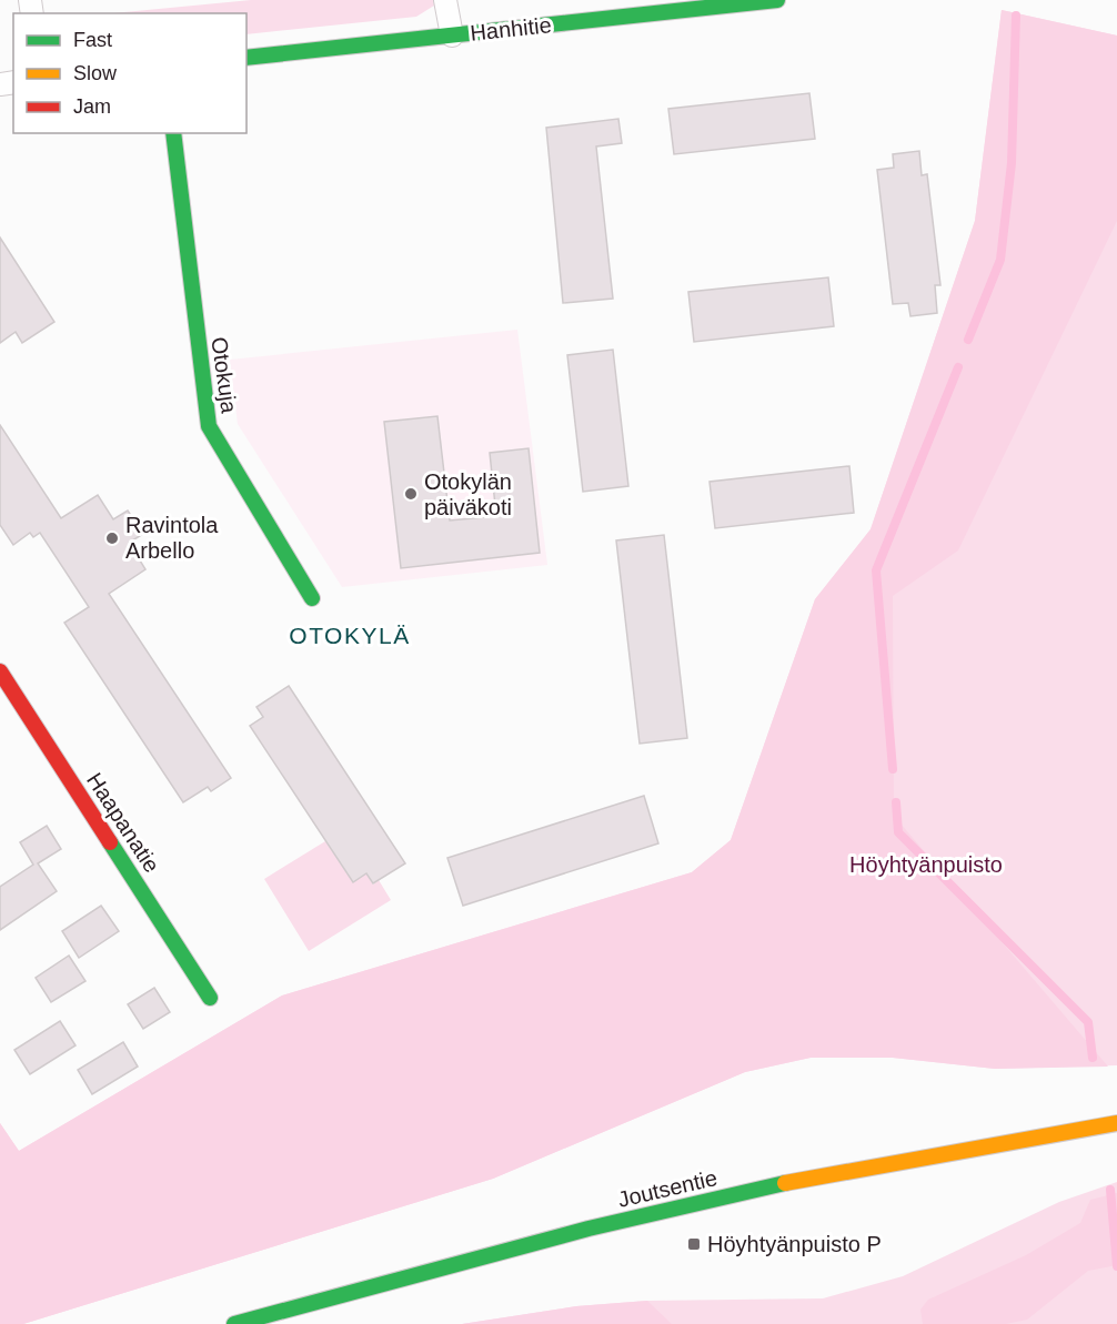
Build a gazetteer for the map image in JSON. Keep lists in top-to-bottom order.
{
  "streets": {
    "street": [
      "Hanhitie",
      "Otokuja",
      "Haapanatie",
      "Joutsentie"
    ]
  },
  "districts": ["OTOKYLÄ"],
  "parks": ["Höyhtyänpuisto"],
  "places": {
    "other": ["Otokylän päiväkoti", "Ravintola Arbello"],
    "transit": ["Höyhtyänpuisto P"]
  },
  "legend": ["Fast", "Slow", "Jam"]
}
